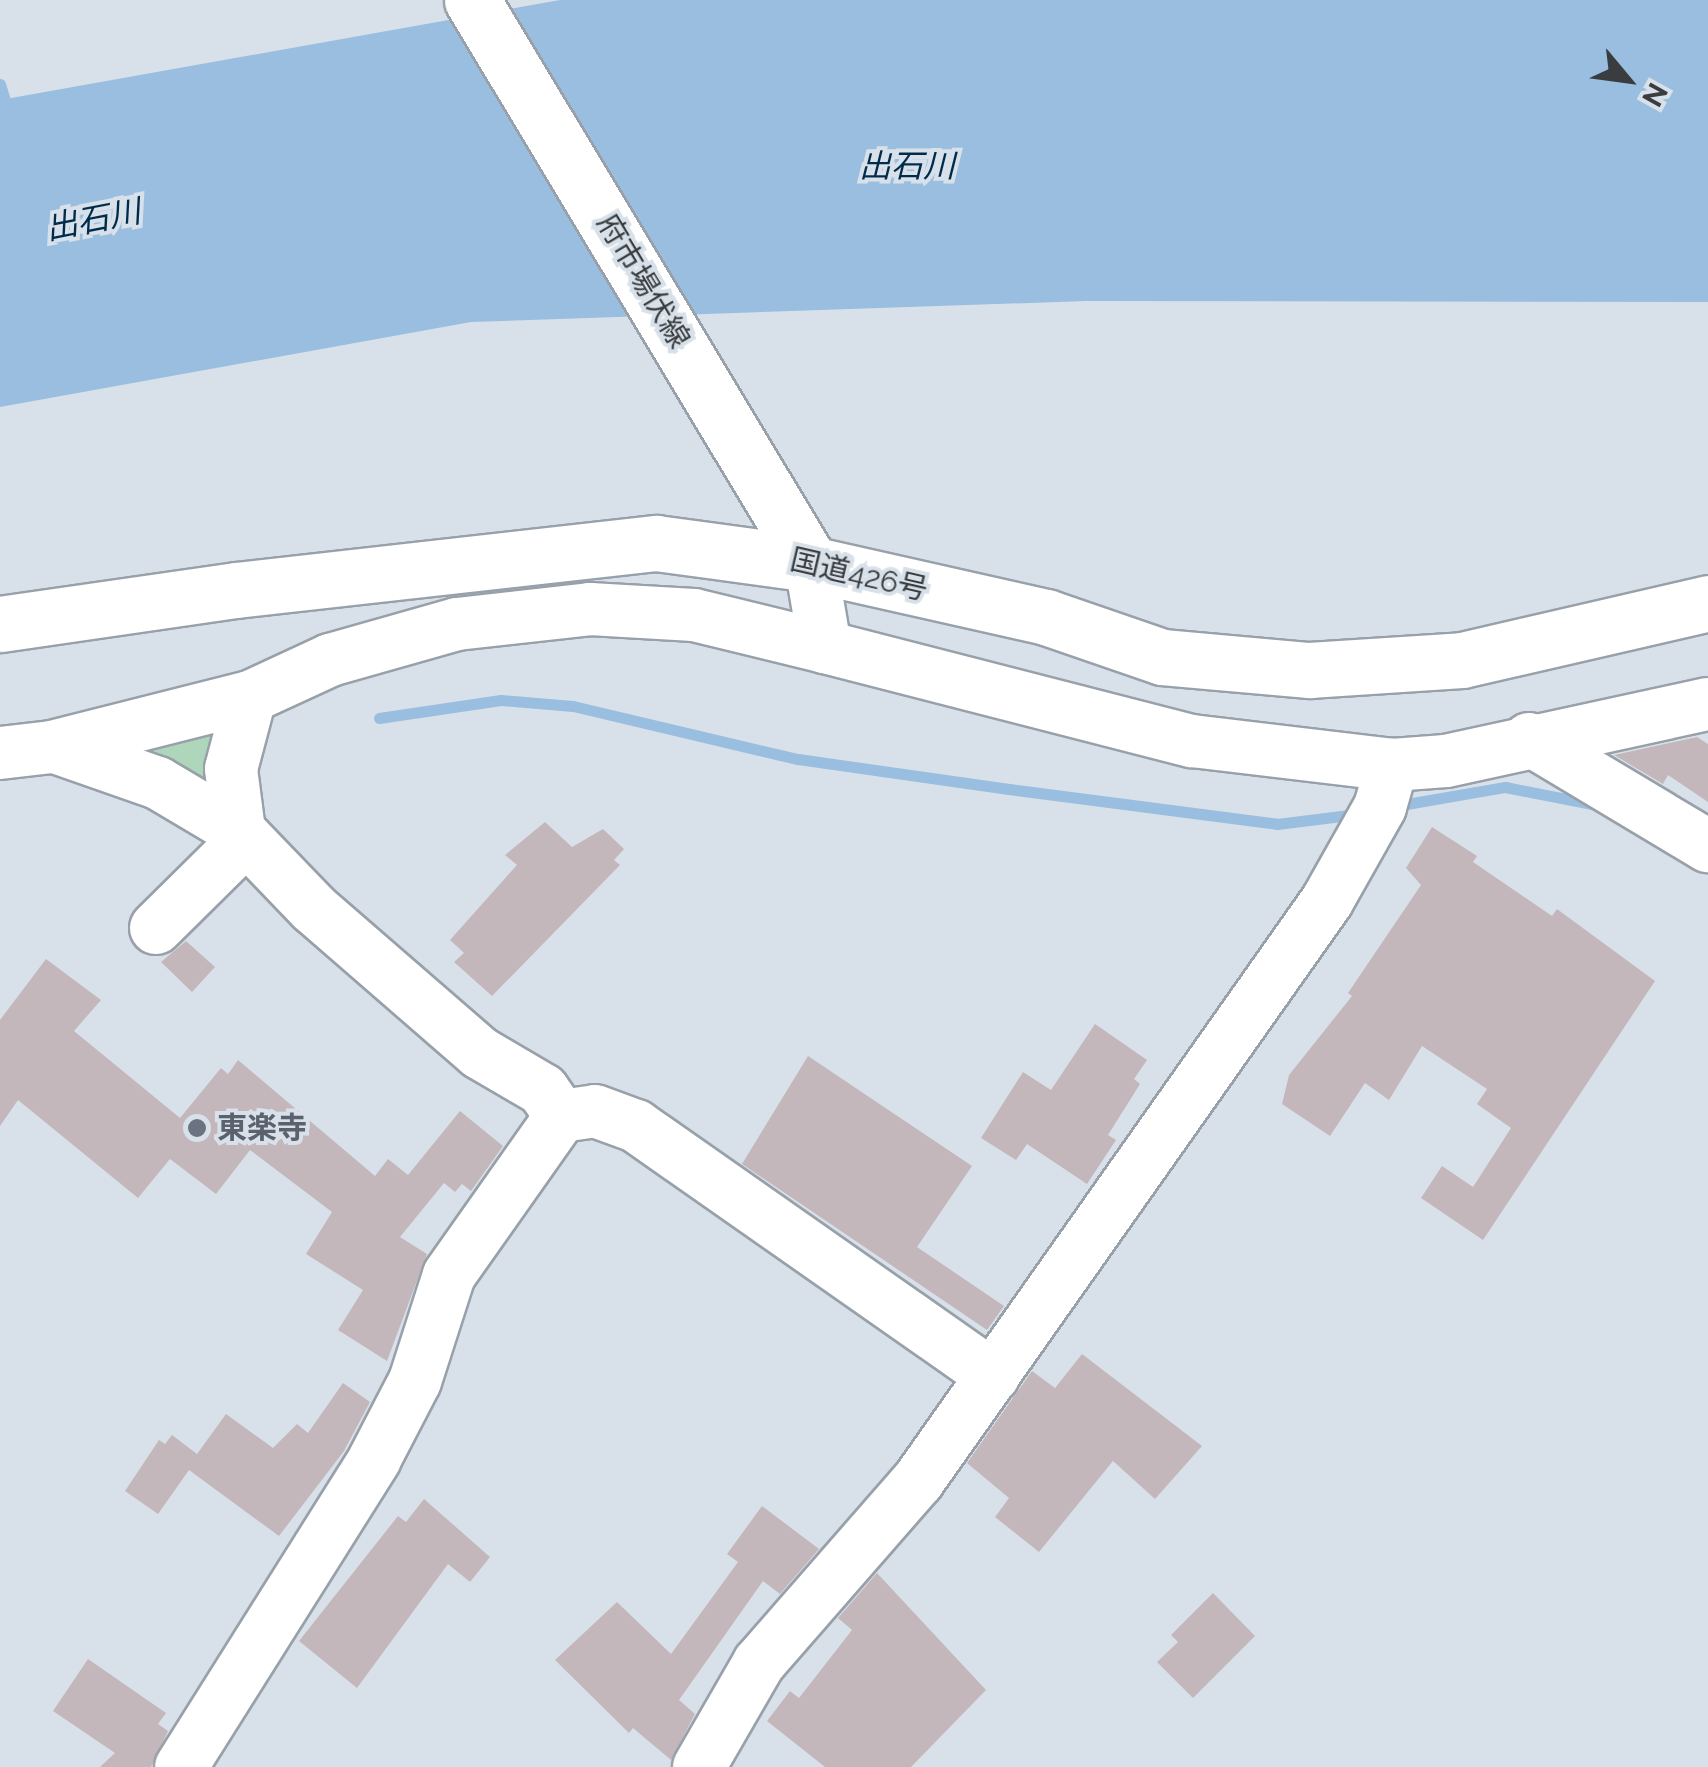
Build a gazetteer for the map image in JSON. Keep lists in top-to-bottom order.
{
  "streets": {
    "main road": ["府市場伏線", "国道426号"]
  },
  "crossings": [
    ["府市場伏線", "国道426号"]
  ],
  "water": ["出石川"],
  "places": ["東楽寺"],
  "north": "bottom right"
}
